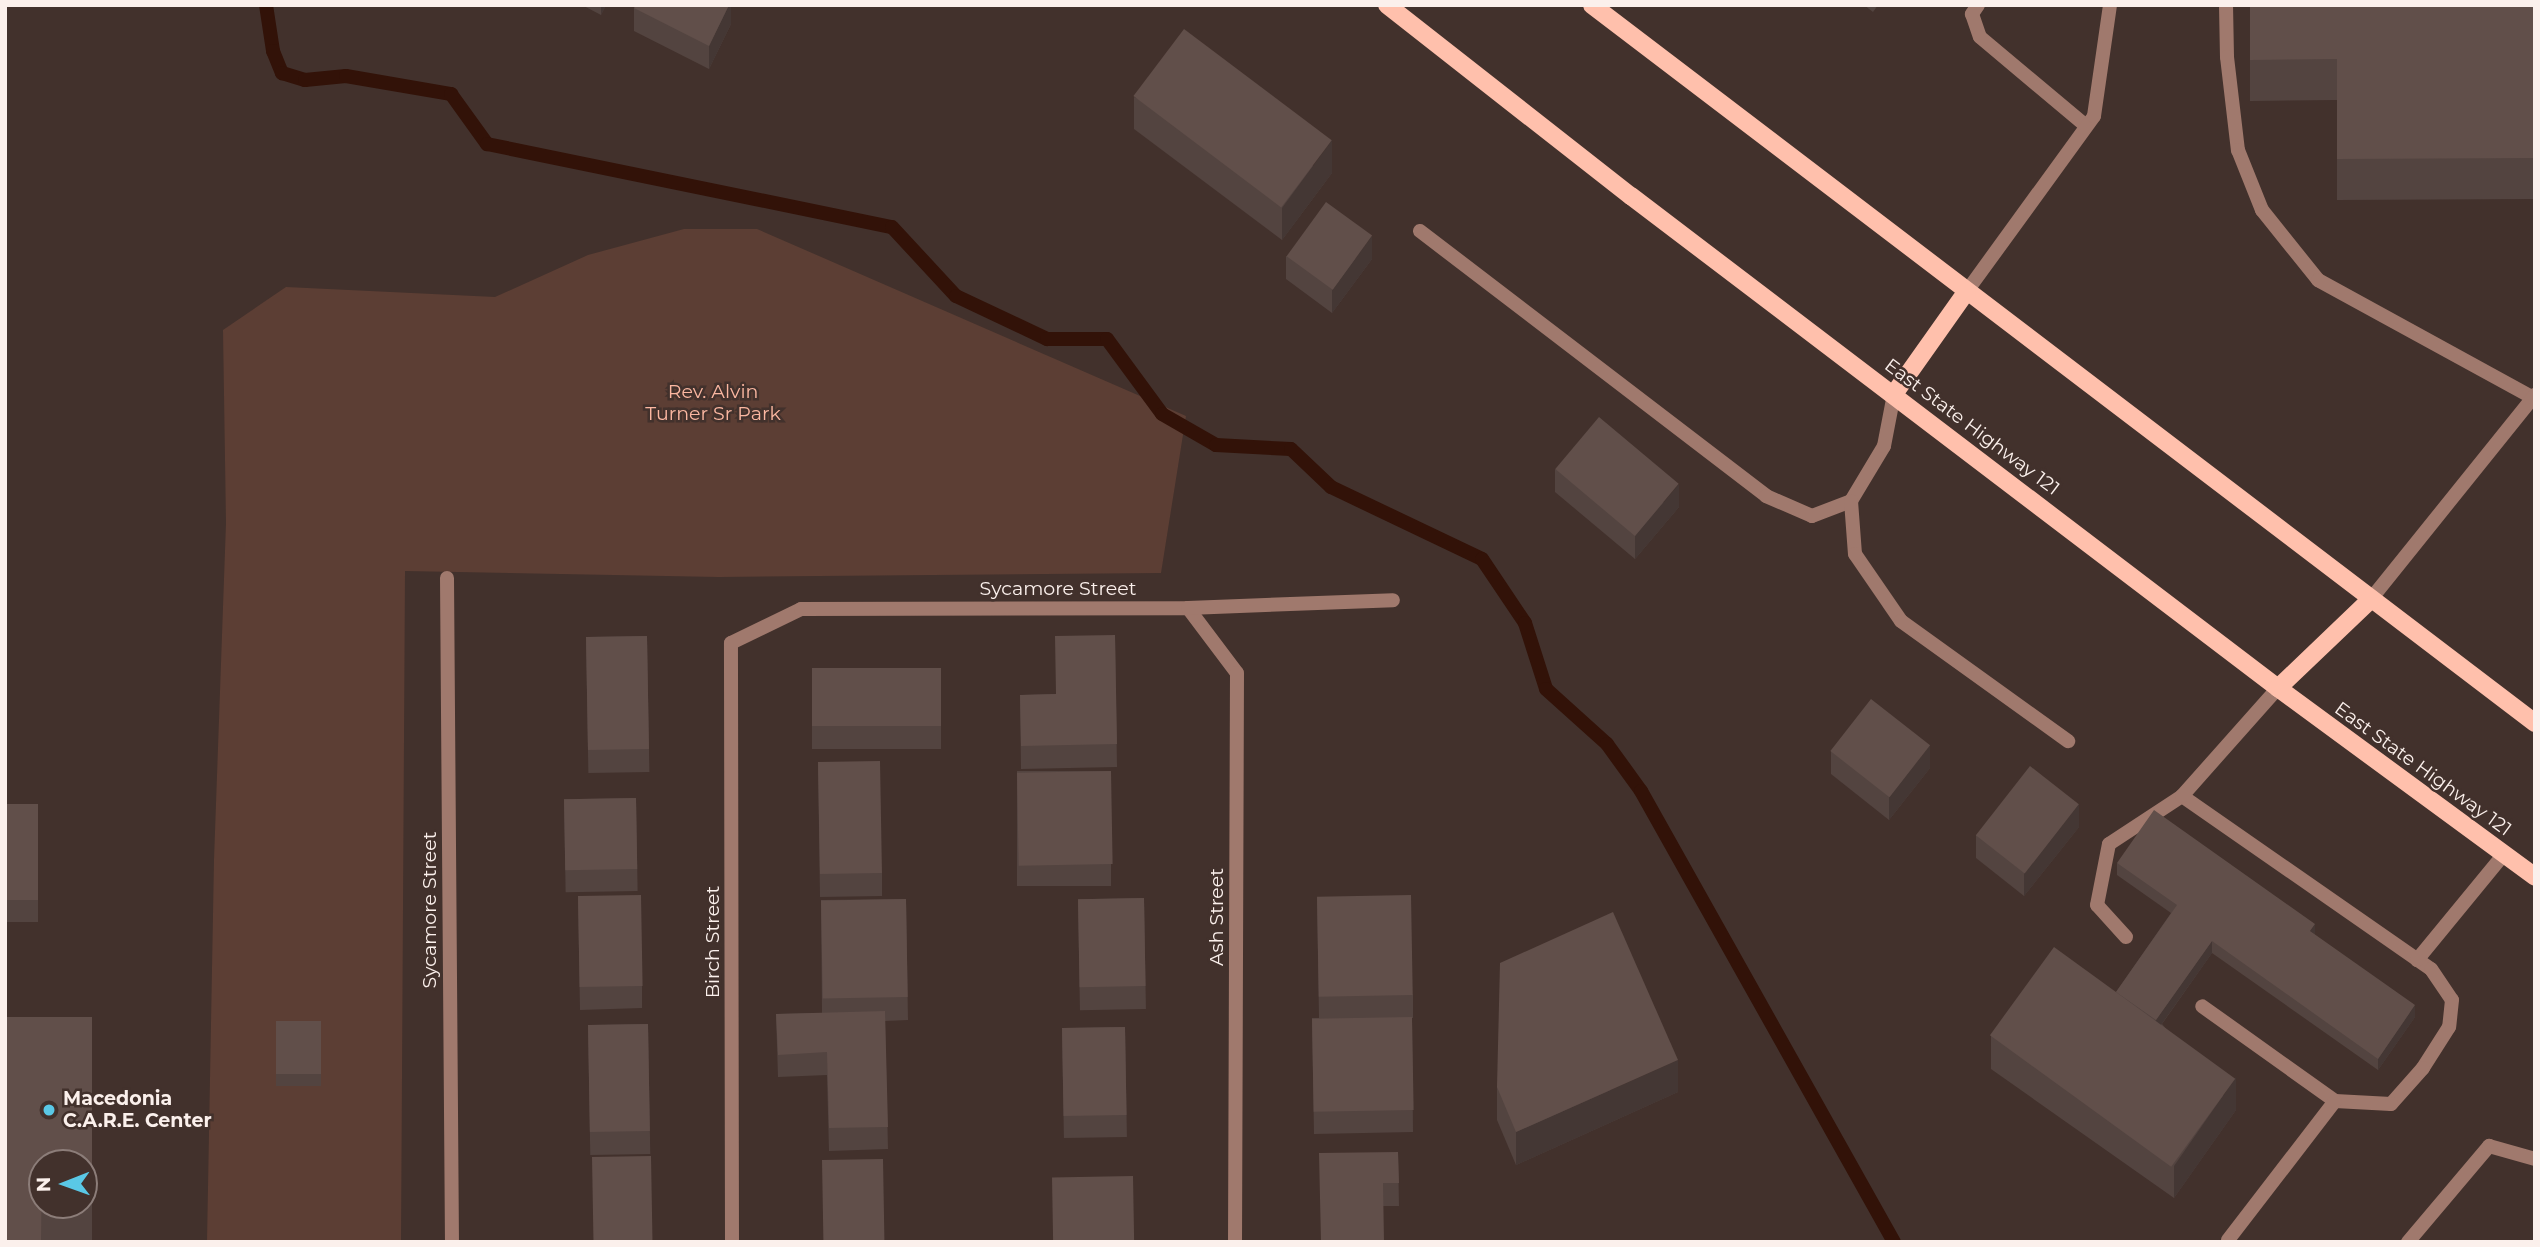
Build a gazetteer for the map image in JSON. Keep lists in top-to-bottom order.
{
  "streets": {
    "main road": ["East State Highway 121"],
    "street": ["Sycamore Street", "Ash Street", "Birch Street"]
  },
  "crossings": [
    ["Sycamore Street", "Ash Street"],
    ["Sycamore Street", "Birch Street"]
  ],
  "parks": ["Rev. Alvin Turner Sr Park"],
  "places": ["Macedonia C.A.R.E. Center"],
  "north": "left"
}
